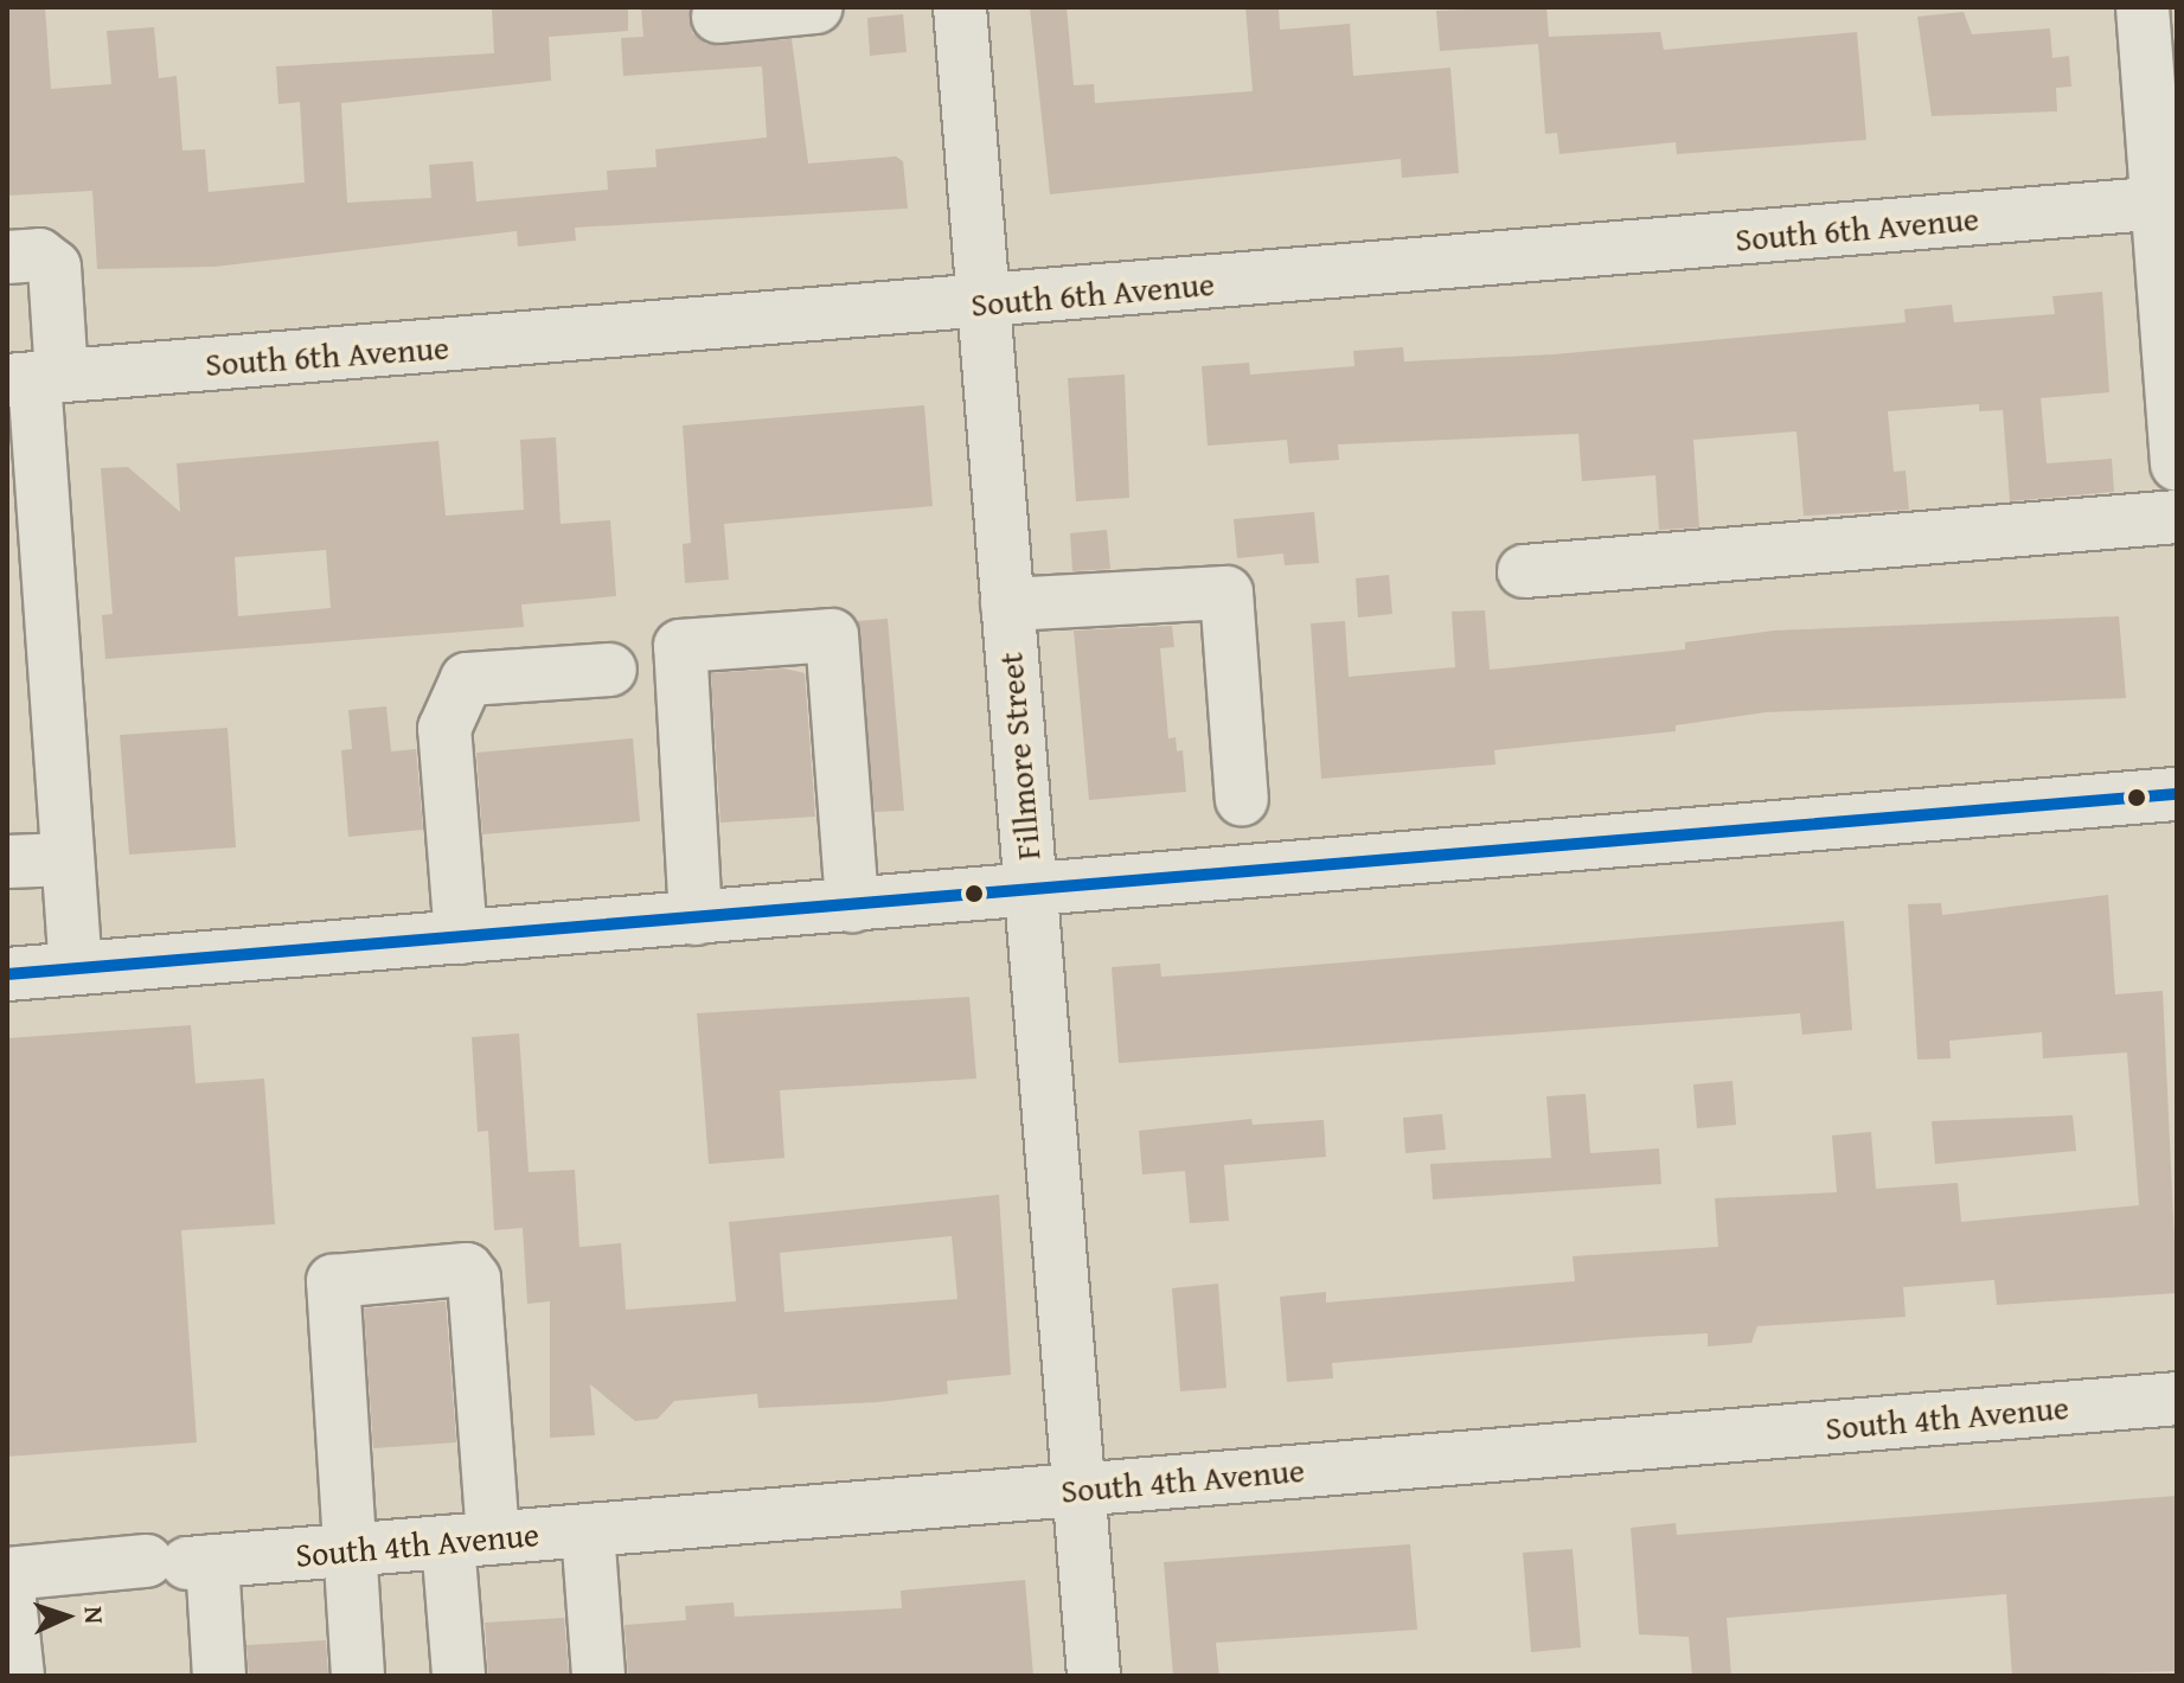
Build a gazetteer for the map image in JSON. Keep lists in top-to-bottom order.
{
  "streets": {
    "street": ["South 6th Avenue", "Fillmore Street", "South 4th Avenue"]
  },
  "crossings": [
    ["South 6th Avenue", "Fillmore Street"],
    ["Fillmore Street", "South 4th Avenue"]
  ],
  "north": "right"
}
